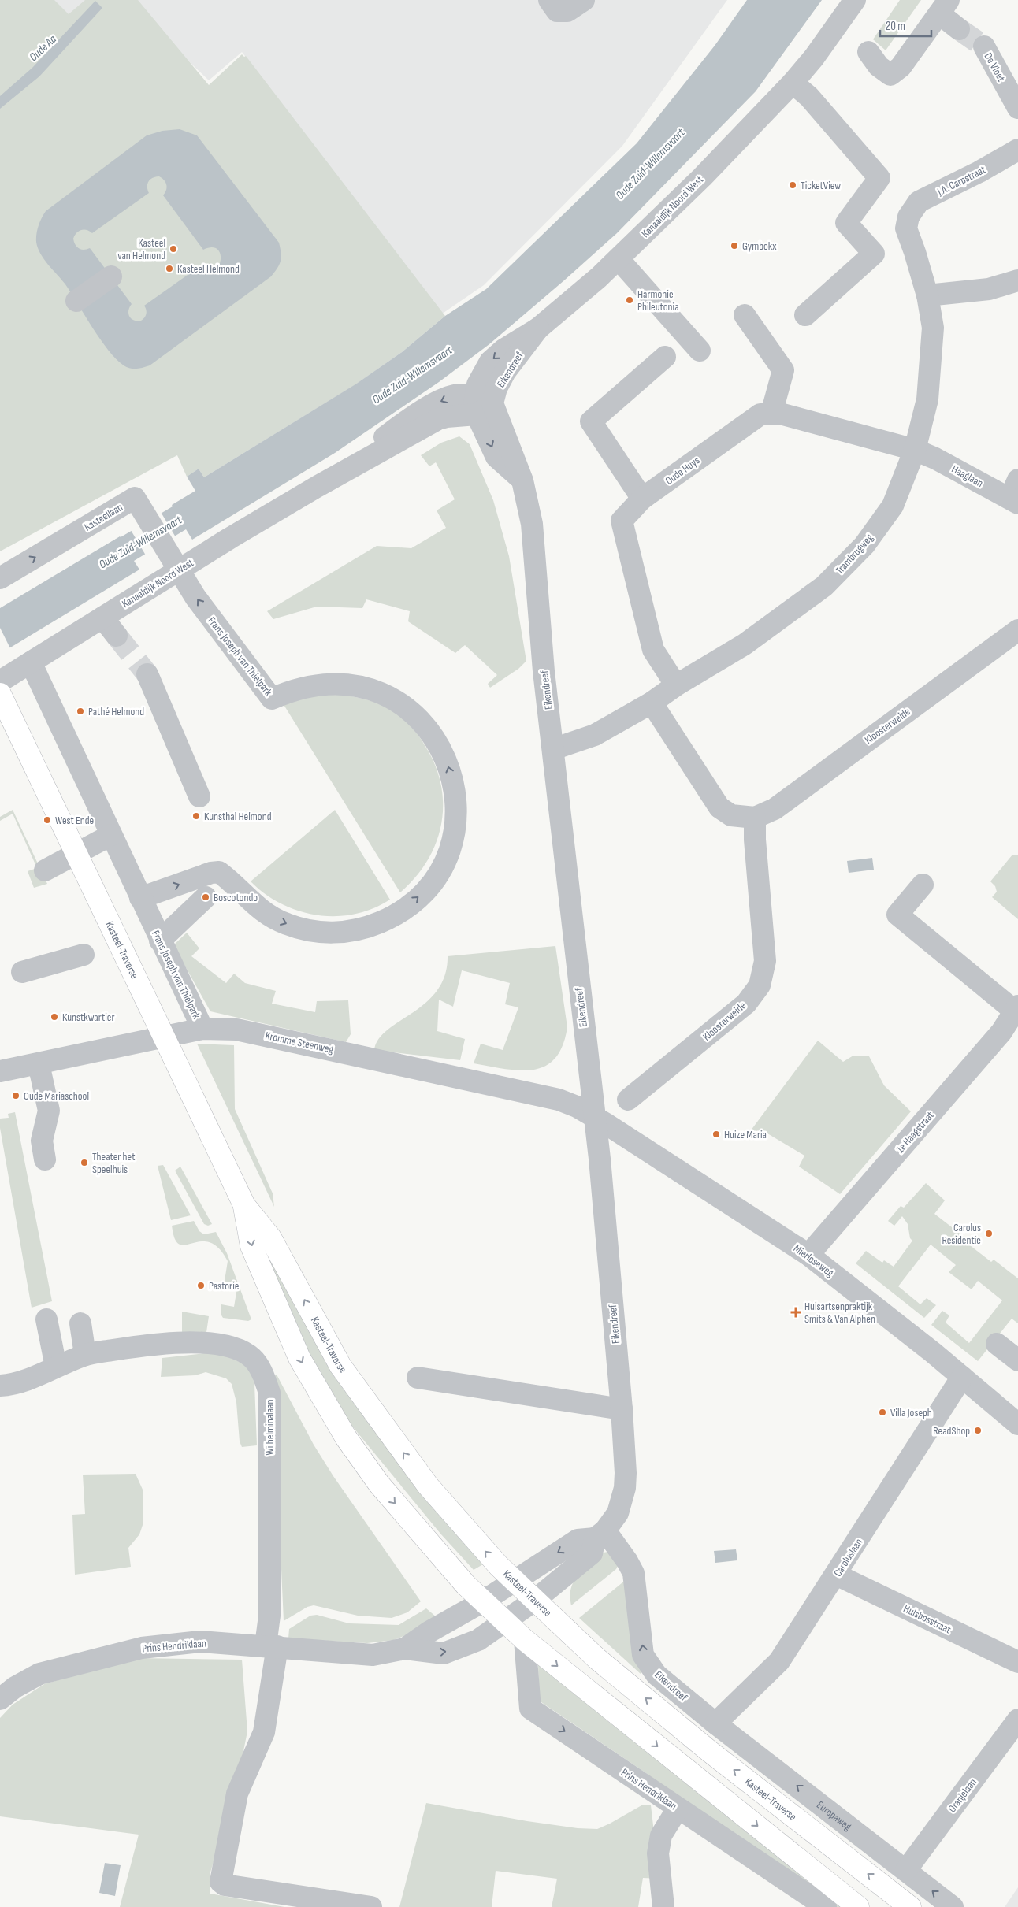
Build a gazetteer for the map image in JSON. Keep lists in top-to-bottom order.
{
  "streets": {
    "main road": ["Kasteel-Traverse"],
    "street": [
      "De Vloet",
      "J.A. Carpstraat",
      "Kanaaldijk Noord West",
      "Eikendreef",
      "Oude Huys",
      "Haaglaan",
      "Kasteellaan",
      "Trambrugweg",
      "Frans Joseph van Thielpark",
      "Kloosterweide",
      "Kromme Steenweg",
      "1e Haagstraat",
      "Mierloseweg",
      "Wilhelminalaan",
      "Caroluslaan",
      "Hulsbosstraat",
      "Prins Hendriklaan",
      "Oranjelaan",
      "Europaweg"
    ]
  },
  "crossings": [
    ["J.A. Carpstraat", "Trambrugweg"],
    ["Kanaaldijk Noord West", "Eikendreef"],
    ["Kanaaldijk Noord West", "Kasteellaan"],
    ["Kanaaldijk Noord West", "Frans Joseph van Thielpark"],
    ["Eikendreef", "Trambrugweg"],
    ["Eikendreef", "Kasteel-Traverse"],
    ["Eikendreef", "Kromme Steenweg"],
    ["Eikendreef", "Mierloseweg"],
    ["Eikendreef", "Caroluslaan"],
    ["Eikendreef", "Prins Hendriklaan"],
    ["Eikendreef", "Europaweg"],
    ["Oude Huys", "Haaglaan"],
    ["Oude Huys", "Trambrugweg"],
    ["Haaglaan", "Trambrugweg"],
    ["Kasteellaan", "Frans Joseph van Thielpark"],
    ["Trambrugweg", "Kloosterweide"],
    ["Frans Joseph van Thielpark", "Kromme Steenweg"],
    ["Kasteel-Traverse", "Prins Hendriklaan"],
    ["Kromme Steenweg", "Mierloseweg"],
    ["1e Haagstraat", "Mierloseweg"],
    ["Mierloseweg", "Caroluslaan"],
    ["Wilhelminalaan", "Prins Hendriklaan"],
    ["Caroluslaan", "Hulsbosstraat"],
    ["Caroluslaan", "Europaweg"],
    ["Oranjelaan", "Europaweg"]
  ],
  "one_way": ["Europaweg"],
  "water": ["Oude Aa", "Oude Zuid-Willemsvaart"],
  "places": {
    "other": [
      "TicketView",
      "Gymbokx",
      "Kasteel van Helmond",
      "Kasteel Helmond",
      "Harmonie Phileutonia",
      "Pathé Helmond",
      "Kunsthal Helmond",
      "West Ende",
      "Boscotondo",
      "Kunstkwartier",
      "Oude Mariaschool",
      "Huize Maria",
      "Theater het Speelhuis",
      "Carolus Residentie",
      "Pastorie",
      "Villa Joseph",
      "ReadShop"
    ],
    "health": ["Huisartsenpraktijk Smits & Van Alphen"]
  },
  "scale_bar": "20 m"
}
